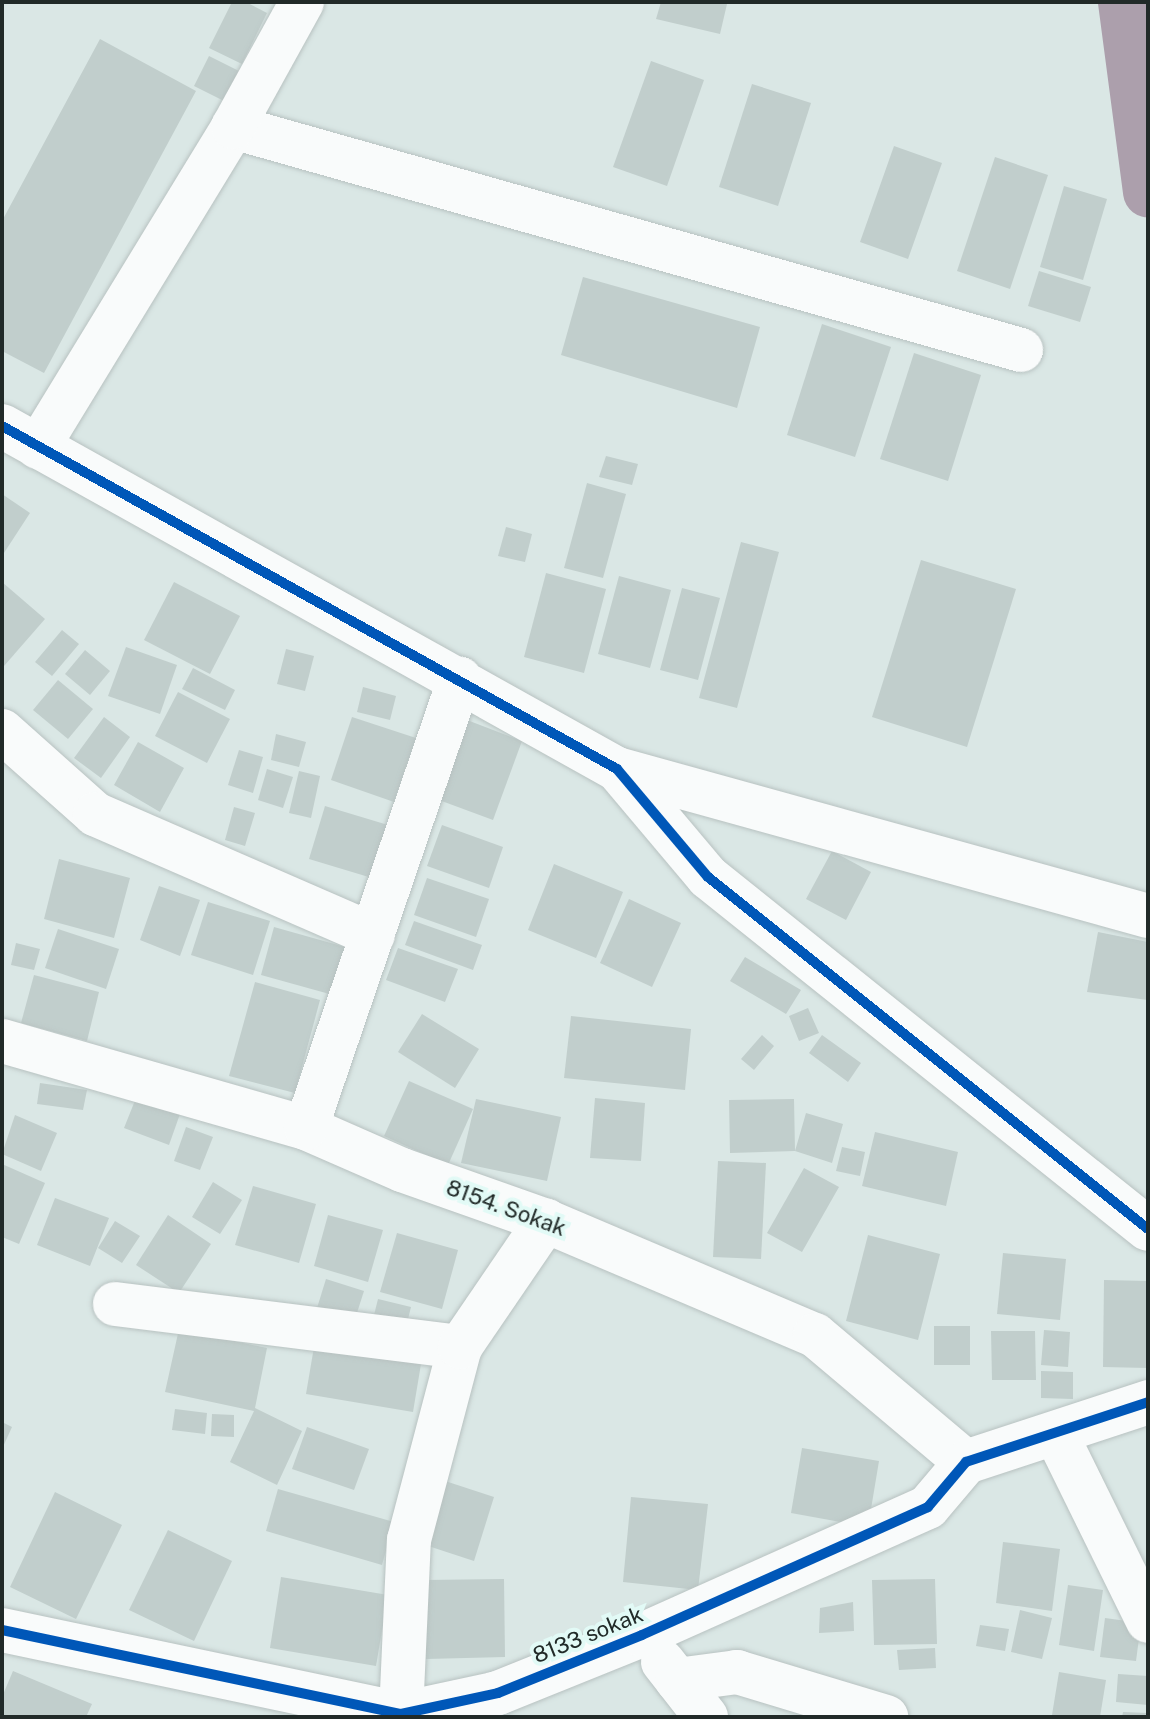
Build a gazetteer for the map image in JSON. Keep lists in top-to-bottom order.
{
  "streets": {
    "street": ["8154. Sokak", "8133 sokak"]
  },
  "crossings": [
    ["8154. Sokak", "8133 sokak"]
  ]
}
